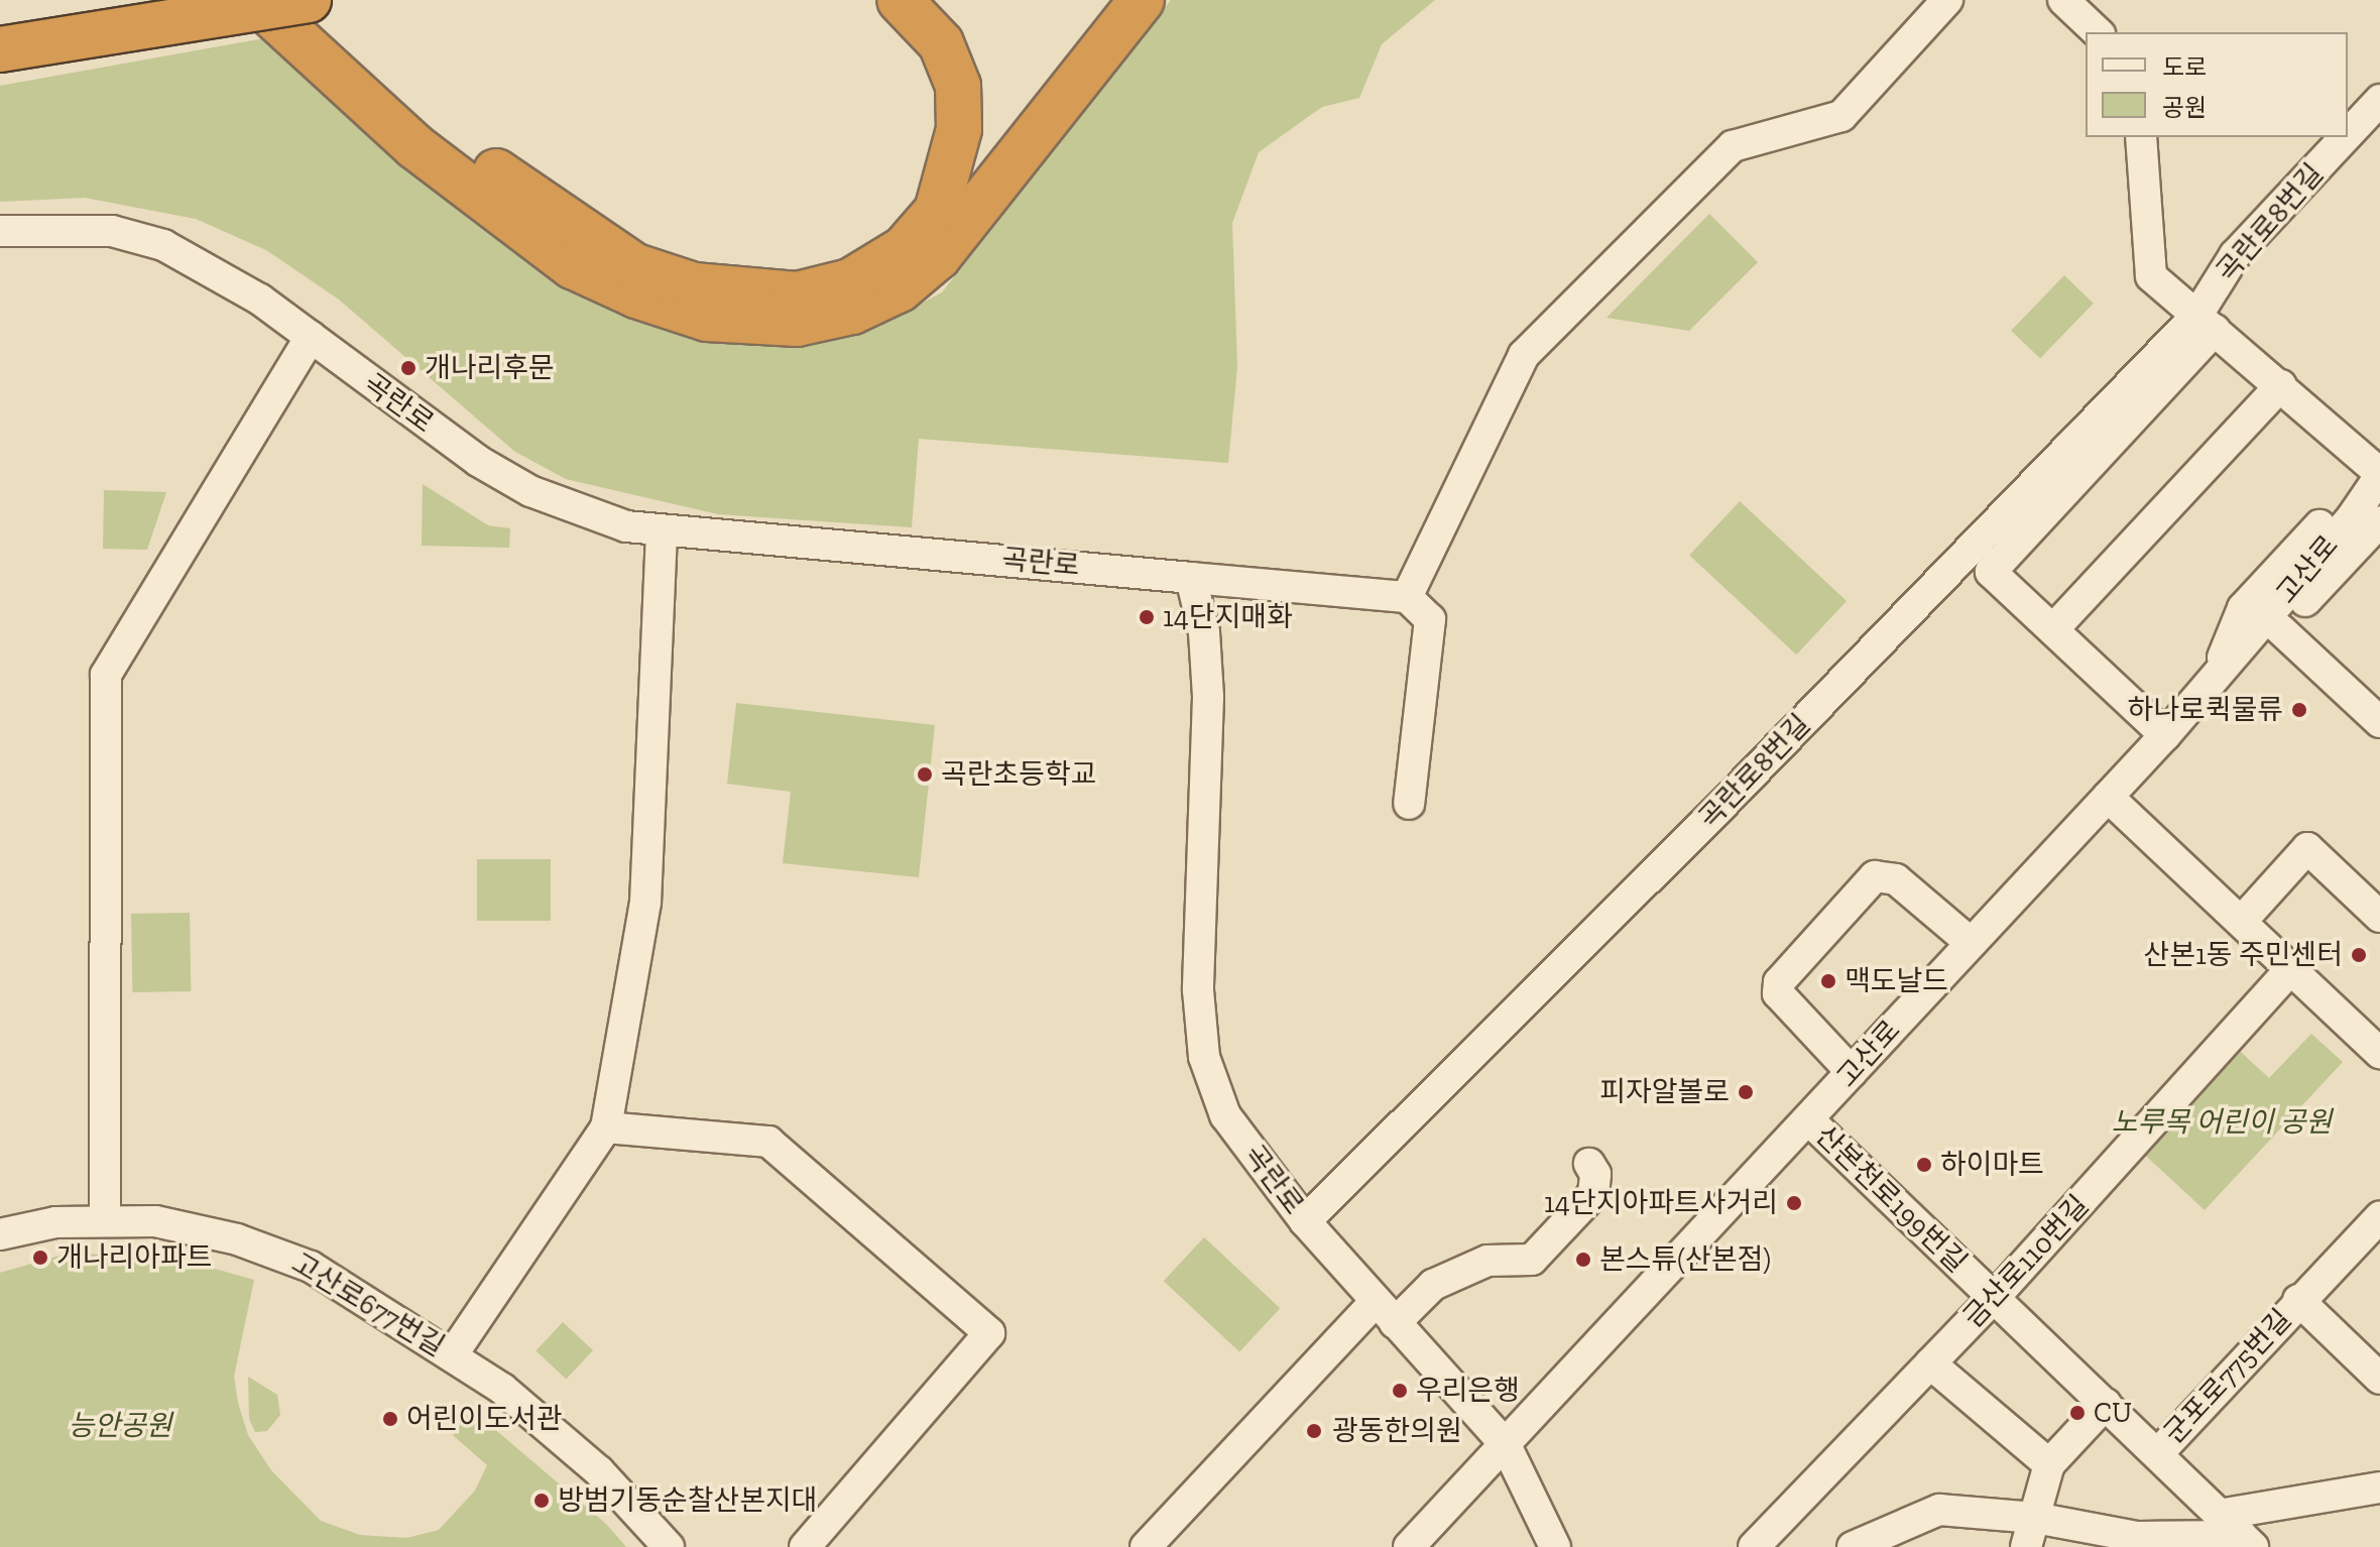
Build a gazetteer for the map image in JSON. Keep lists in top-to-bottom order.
{
  "streets": {
    "street": [
      "곡란로8번길",
      "곡란로",
      "고산로",
      "산본천로199번길",
      "금산로110번길",
      "고산로677번길",
      "군포로775번길"
    ]
  },
  "crossings": [
    ["곡란로8번길", "곡란로"],
    ["곡란로", "고산로"],
    ["고산로", "산본천로199번길"],
    ["산본천로199번길", "금산로110번길"],
    ["산본천로199번길", "군포로775번길"]
  ],
  "parks": ["노루목 어린이 공원", "능안공원"],
  "places": [
    "개나리후문",
    "14단지매화",
    "하나로퀵물류",
    "곡란초등학교",
    "산본1동 주민센터",
    "맥도날드",
    "피자알볼로",
    "하이마트",
    "14단지아파트사거리",
    "개나리아파트",
    "본스튜(산본점)",
    "우리은행",
    "CU",
    "어린이도서관",
    "광동한의원",
    "방범기동순찰산본지대"
  ],
  "legend": ["도로", "공원"]
}
